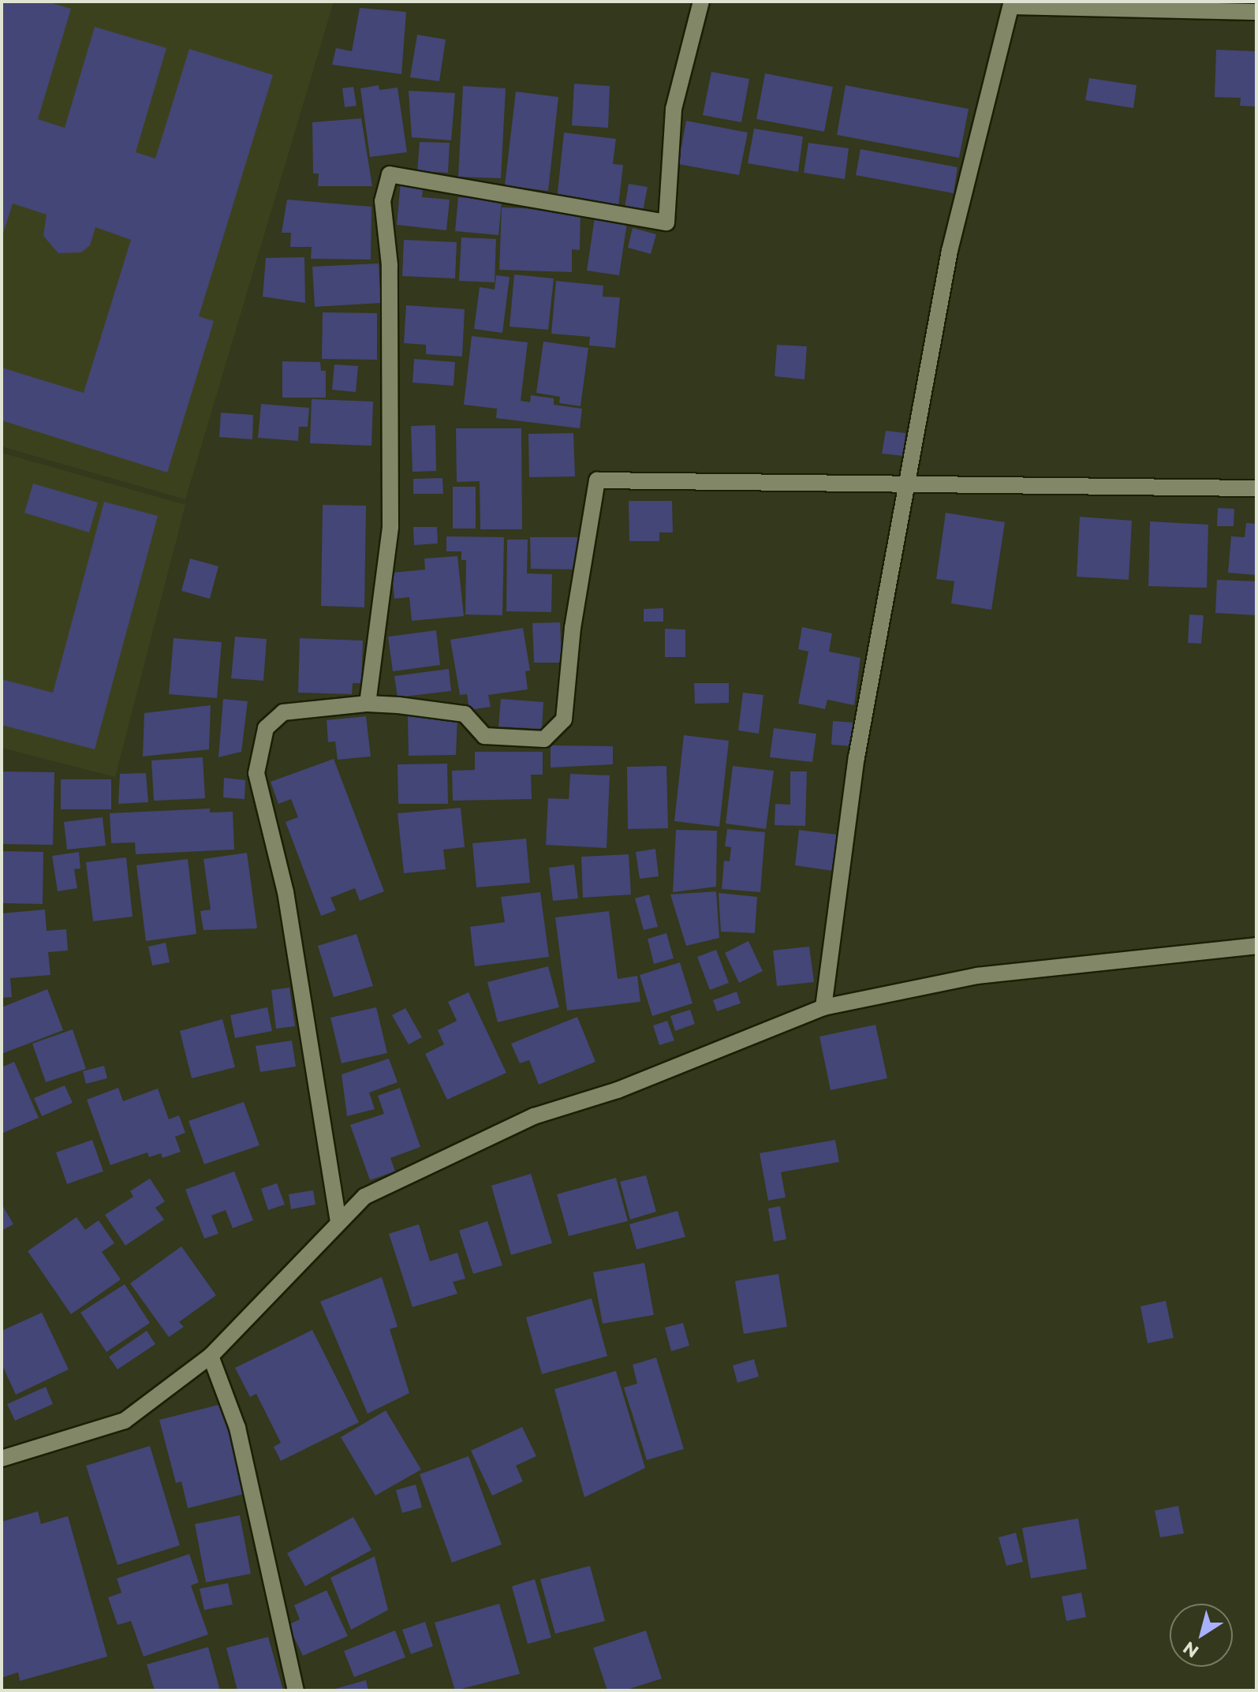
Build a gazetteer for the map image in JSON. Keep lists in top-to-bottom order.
{
  "north": "bottom left"
}
